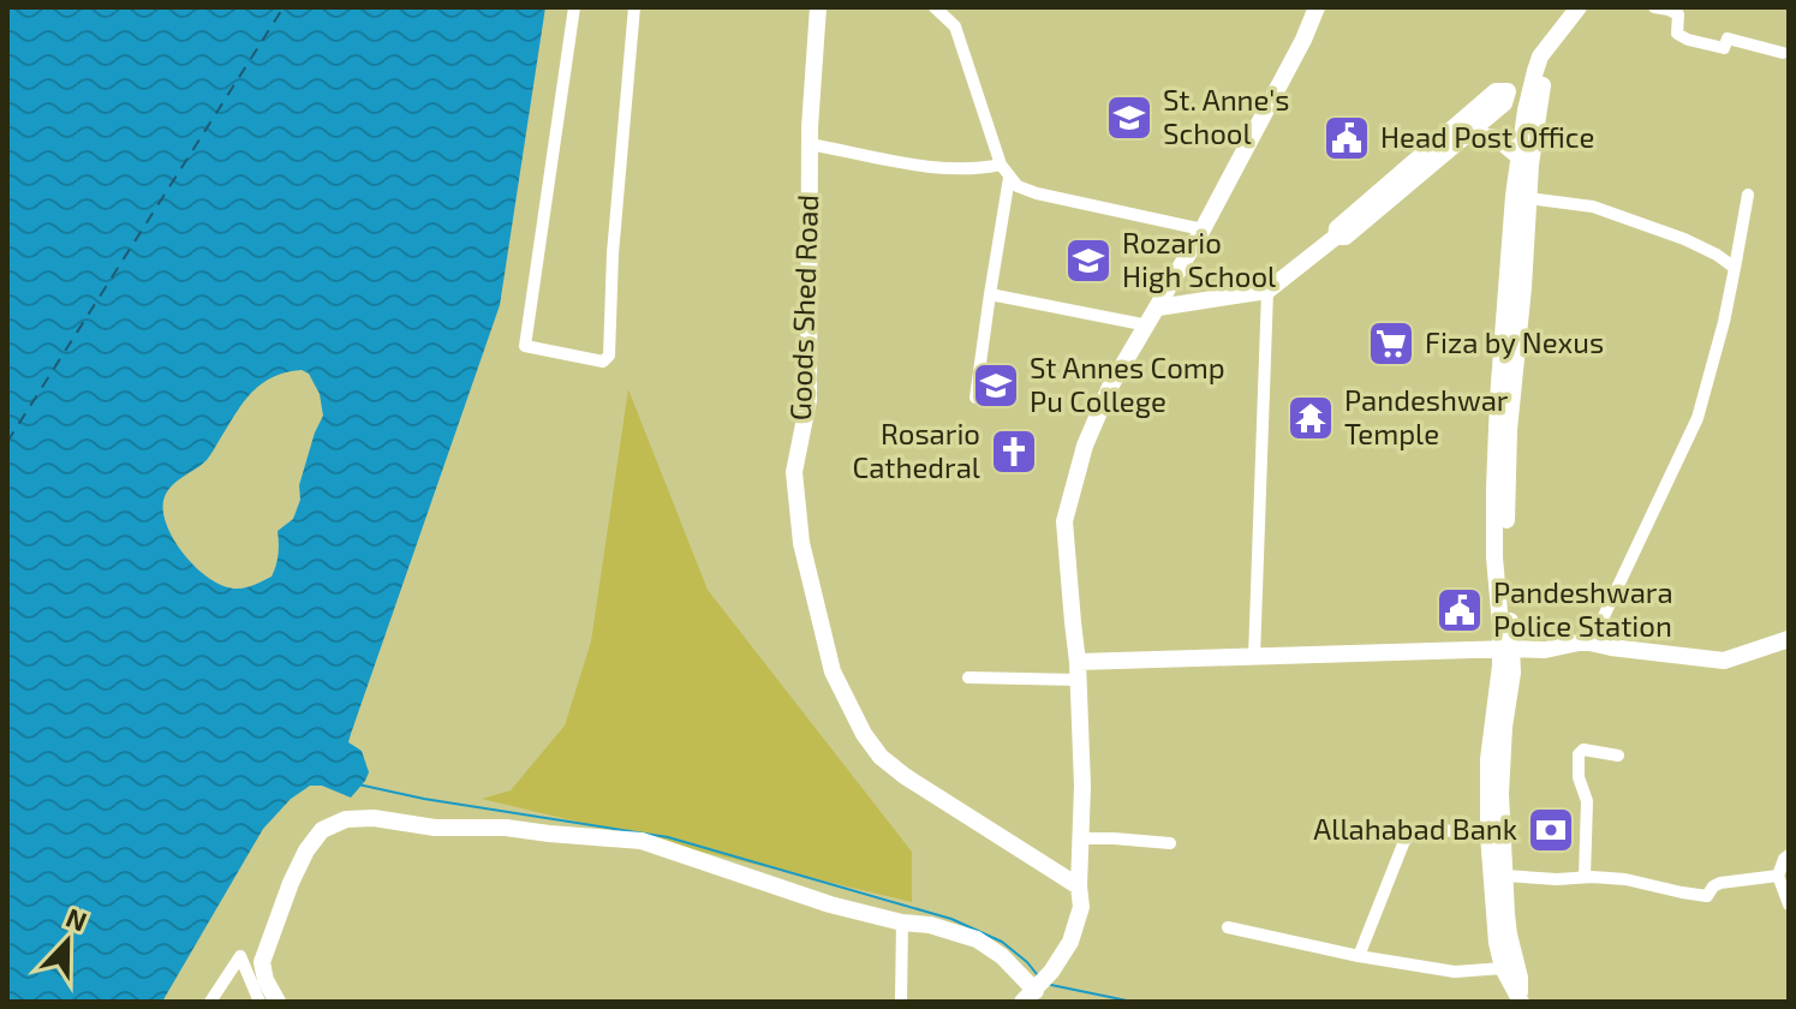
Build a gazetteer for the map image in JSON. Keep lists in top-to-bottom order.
{
  "streets": {
    "street": ["Goods Shed Road"]
  },
  "places": {
    "school or university": ["St. Anne's School", "Rozario High School", "St Annes Comp Pu College"],
    "public building": ["Head Post Office", "Pandeshwara Police Station"],
    "supermarket": ["Fiza by Nexus"],
    "temple": ["Pandeshwar Temple"],
    "church": ["Rosario Cathedral"],
    "bank": ["Allahabad Bank"]
  },
  "north": "top"
}
